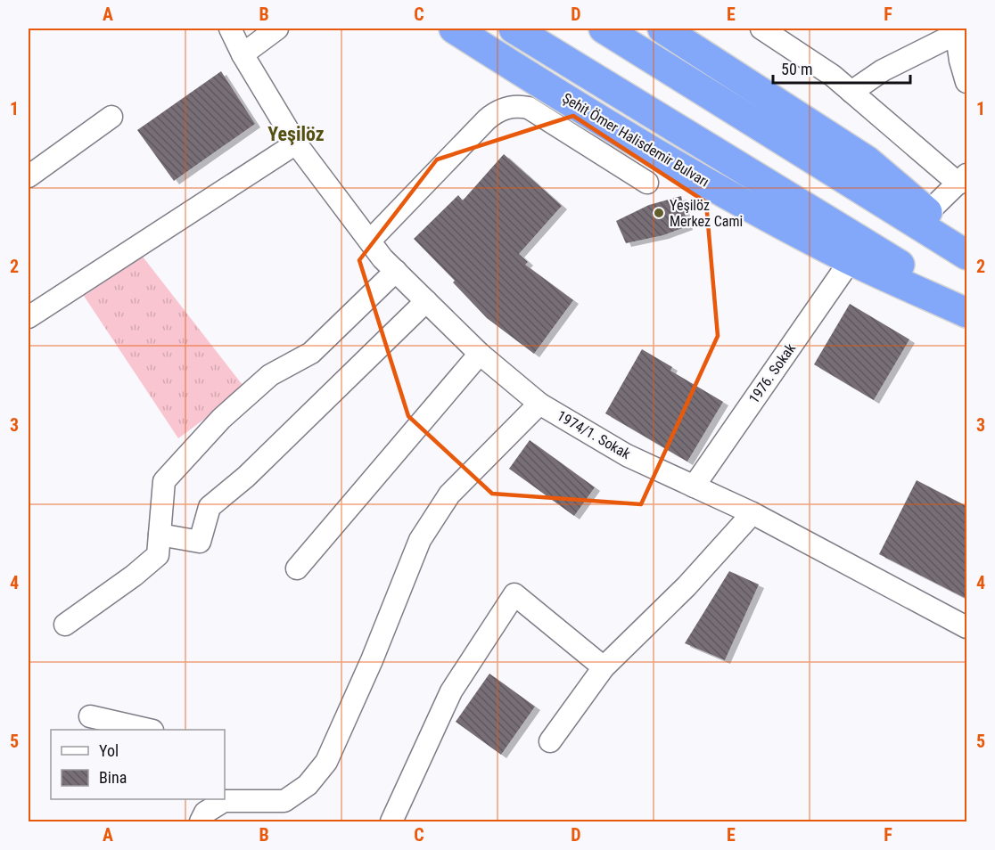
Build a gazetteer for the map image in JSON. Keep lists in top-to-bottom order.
{
  "streets": {
    "highway": ["Şehit Ömer Halisdemir Bulvarı"],
    "street": ["1976. Sokak", "1974/1. Sokak"]
  },
  "crossings": [
    ["Şehit Ömer Halisdemir Bulvarı", "1976. Sokak"],
    ["1976. Sokak", "1974/1. Sokak"]
  ],
  "districts": ["Yeşilöz"],
  "places": ["Yeşilöz Merkez Cami"],
  "legend": ["Yol", "Bina"],
  "scale_bar": "50 m",
  "grid": {
    "columns": [
      "A",
      "B",
      "C",
      "D",
      "E",
      "F"
    ],
    "rows": [
      "1",
      "2",
      "3",
      "4",
      "5"
    ]
  }
}
